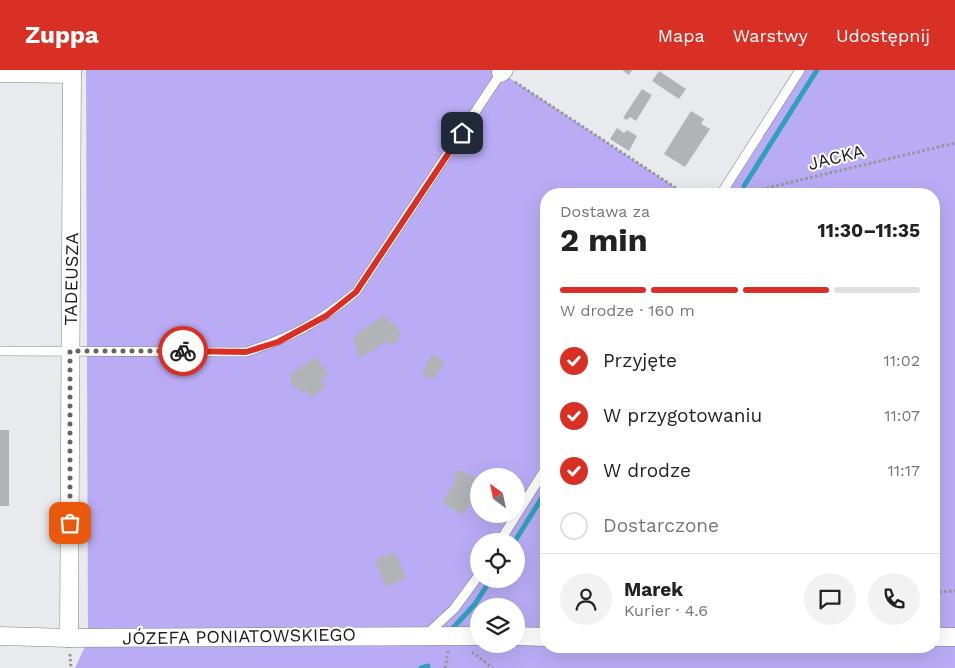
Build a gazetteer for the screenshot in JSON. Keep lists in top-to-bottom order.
{
  "streets": {
    "street": ["TADEUSZA", "JÓZEFA PONIATOWSKIEGO"],
    "path": ["JACKA"]
  },
  "crossings": [
    ["TADEUSZA", "JÓZEFA PONIATOWSKIEGO"]
  ],
  "north": "top left",
  "page": {
    "header": "Zuppa",
    "nav": ["Mapa", "Warstwy", "Udostępnij"],
    "heading": ["2 min", "Dostawa za", "11:30–11:35"],
    "panel": ["Marek", "Kurier · 4.6"],
    "bar": "W drodze · 160 m",
    "list": [
      ["Przyjęte", "11:02"],
      ["W przygotowaniu", "11:07"],
      ["W drodze", "11:17"],
      "Dostarczone"
    ]
  }
}
